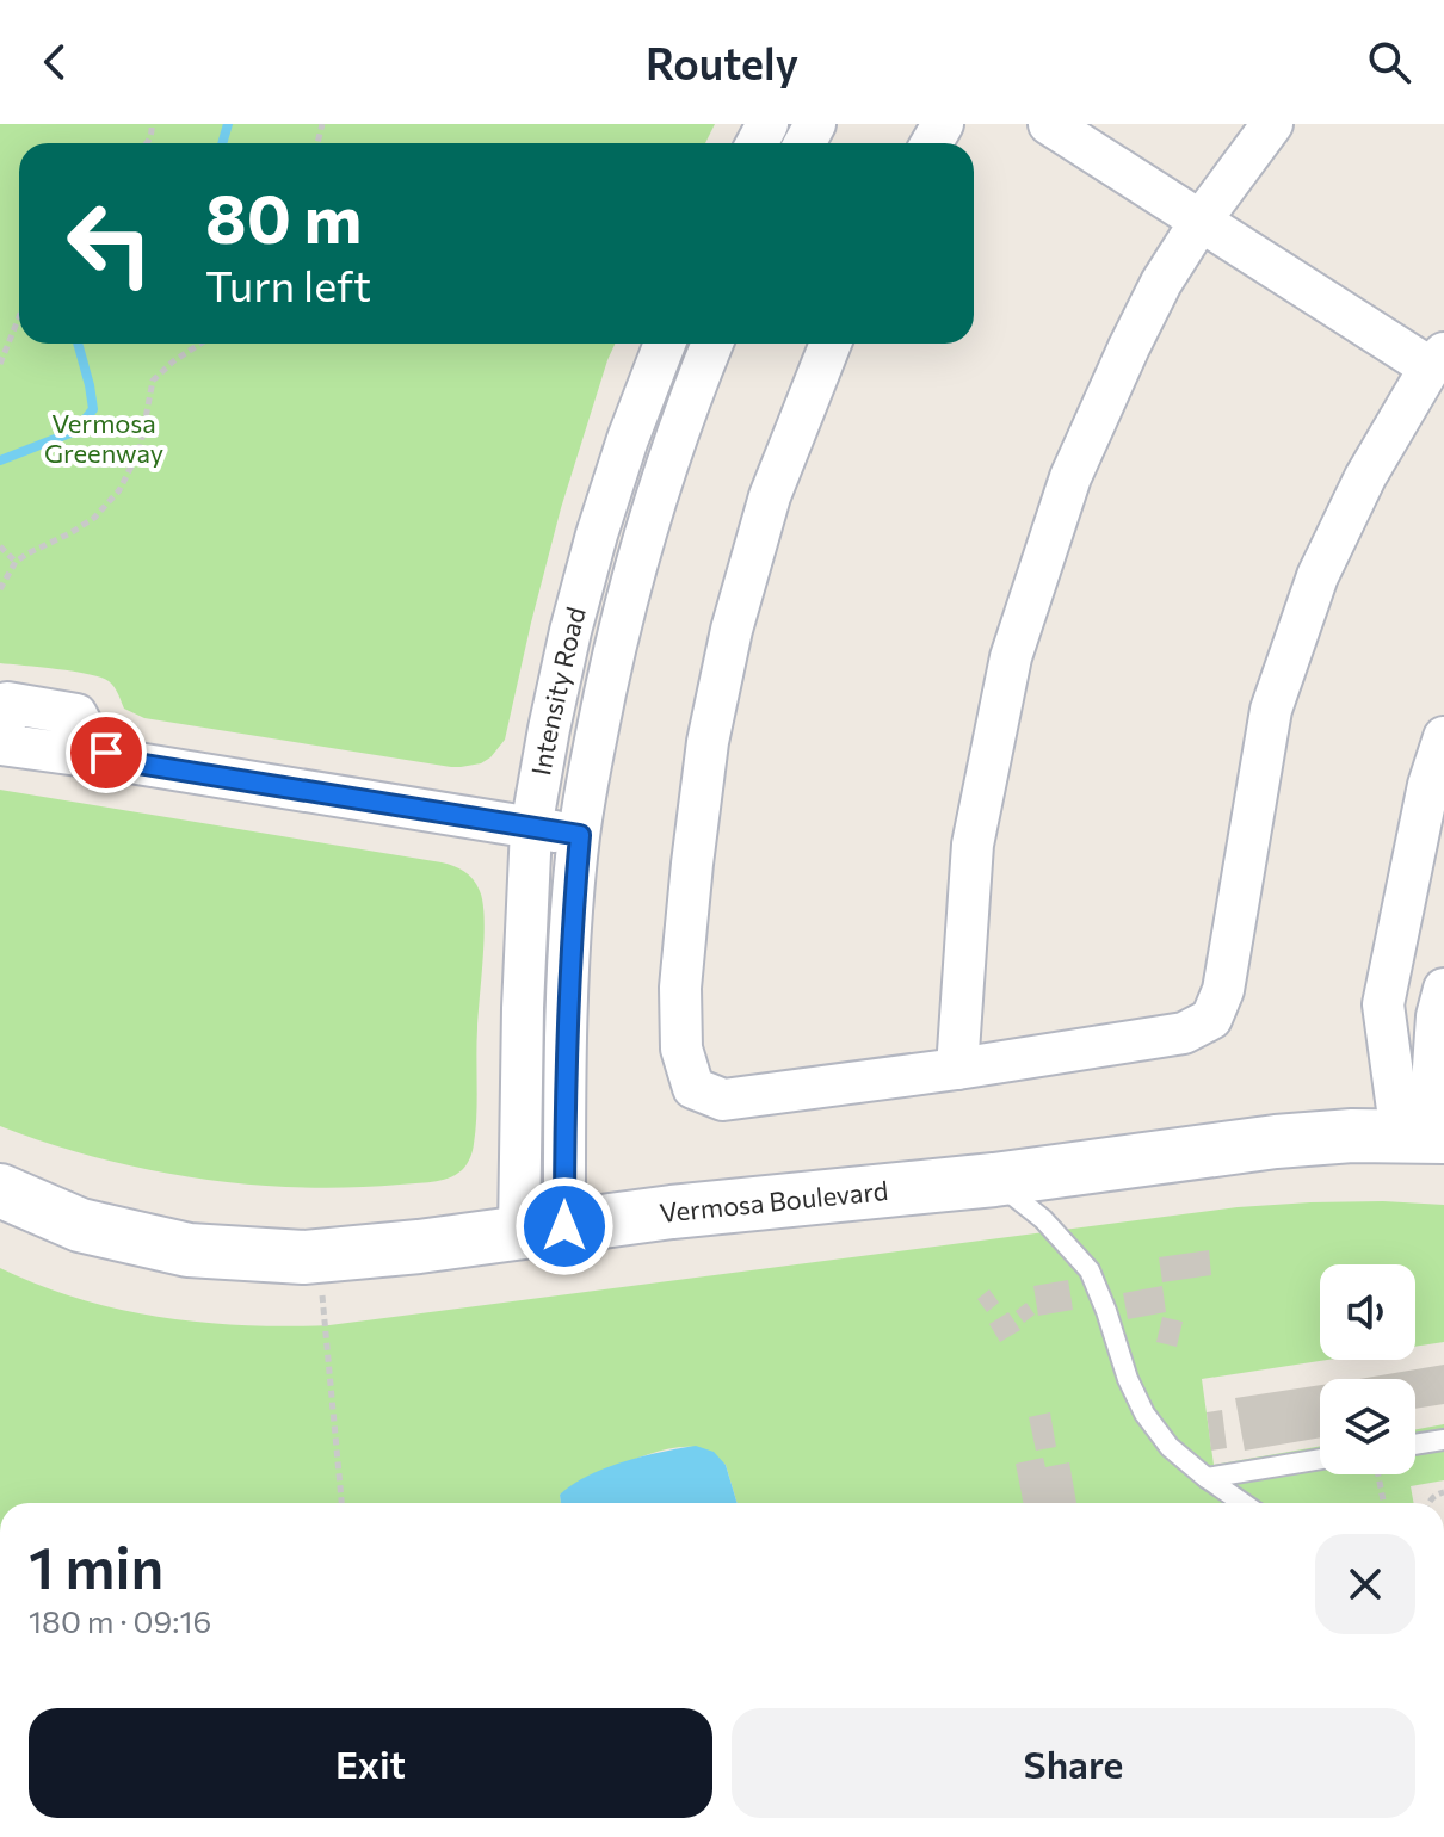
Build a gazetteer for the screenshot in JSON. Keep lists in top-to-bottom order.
{
  "streets": {
    "main road": ["Vermosa Boulevard"],
    "street": ["Intensity Road"]
  },
  "crossings": [
    ["Intensity Road", "Vermosa Boulevard"]
  ],
  "parks": ["Vermosa Greenway"],
  "page": {
    "header": "Routely",
    "turn": ["80 m", "Turn left"],
    "heading": ["1 min", "180 m · 09:16"],
    "buttons": ["Exit", "Share"]
  }
}
